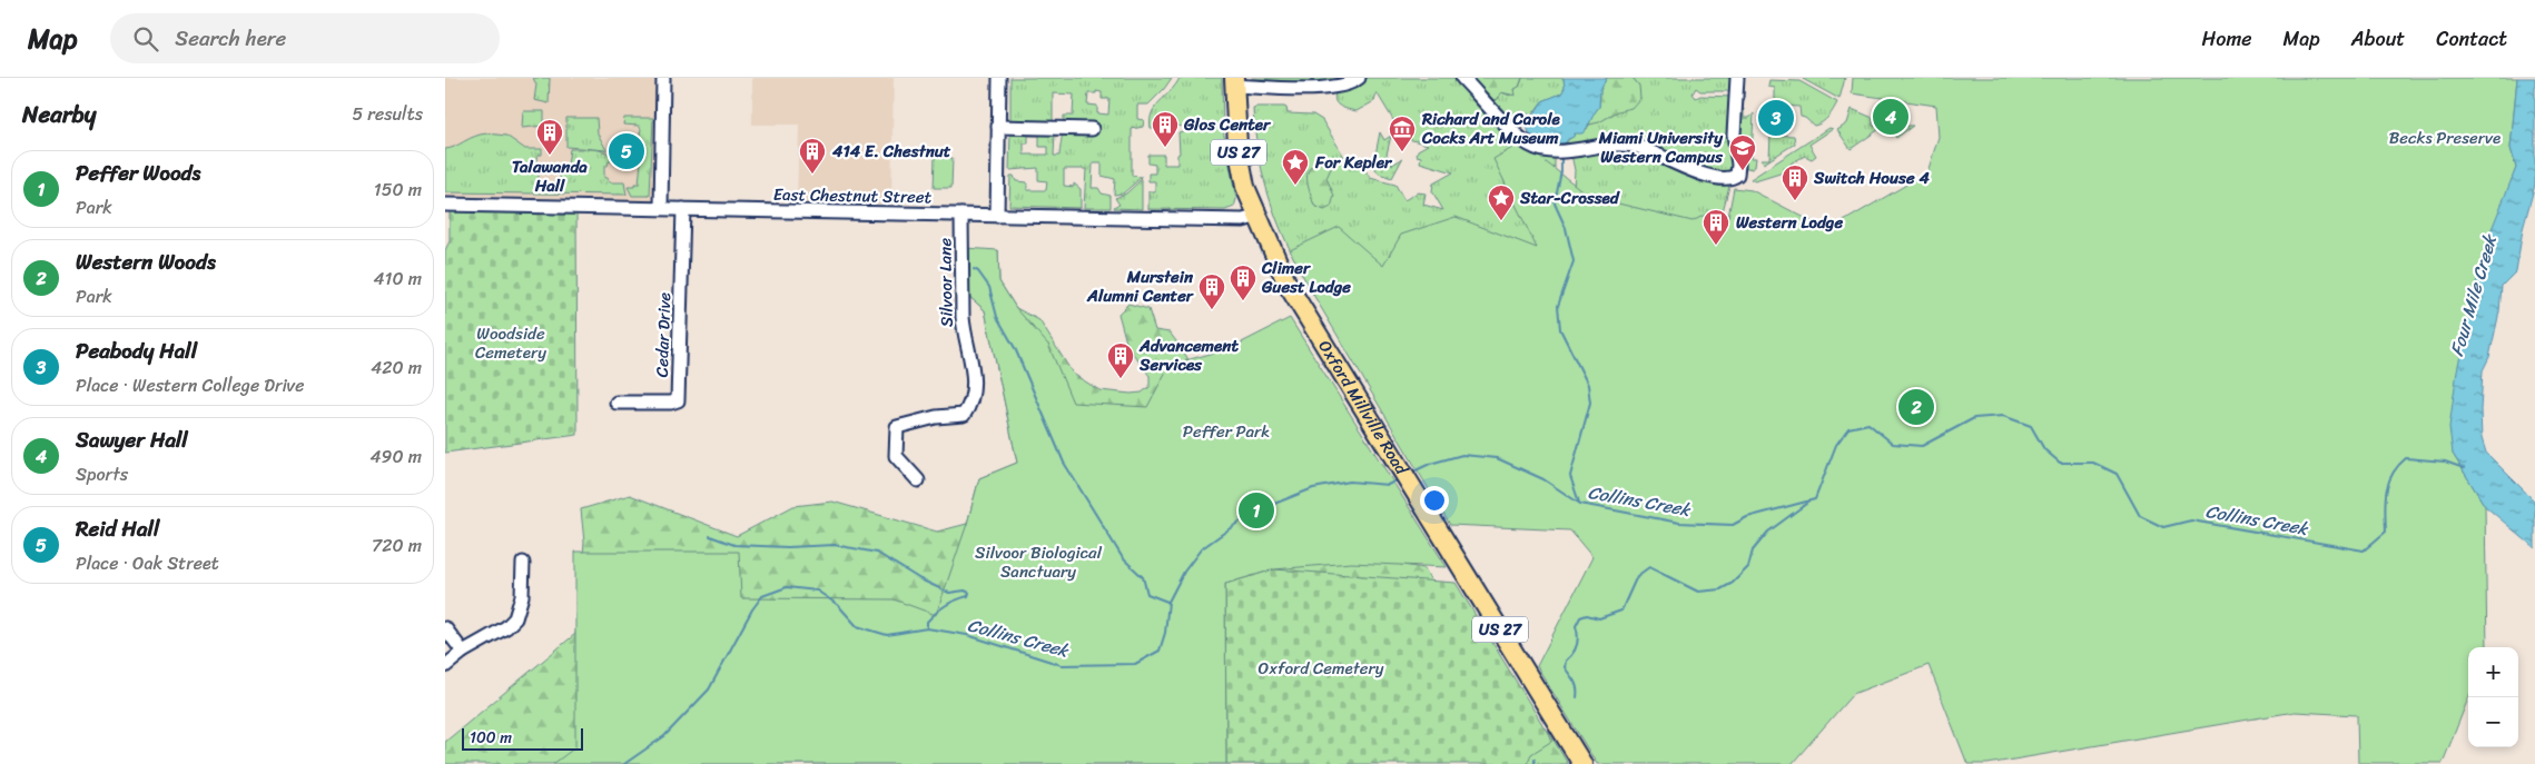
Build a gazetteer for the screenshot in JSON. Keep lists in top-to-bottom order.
{
  "streets": {
    "highway": ["US 27", "Oxford Millville Road"],
    "street": ["East Chestnut Street", "Silvoor Lane", "Cedar Drive"]
  },
  "crossings": [
    ["US 27", "East Chestnut Street"],
    ["US 27", "Oxford Millville Road"],
    ["East Chestnut Street", "Silvoor Lane"],
    ["East Chestnut Street", "Cedar Drive"],
    ["East Chestnut Street", "Oxford Millville Road"]
  ],
  "water": ["Four Mile Creek", "Collins Creek"],
  "parks": [
    "Becks Preserve",
    "Woodside Cemetery",
    "Peffer Park",
    "Silvoor Biological Sanctuary",
    "Oxford Cemetery"
  ],
  "places": {
    "building": [
      "Glos Center",
      "Talawanda Hall",
      "414 E. Chestnut",
      "Switch House 4",
      "Western Lodge",
      "Climer Guest Lodge",
      "Murstein Alumni Center",
      "Advancement Services"
    ],
    "museum": ["Richard and Carole Cocks Art Museum"],
    "school or university": ["Miami University Western Campus"],
    "place": ["For Kepler", "Star-Crossed"]
  },
  "scale_bar": "100 m",
  "page": {
    "header": "Map",
    "search": "Search here",
    "nav": [
      "Home",
      "Map",
      "About",
      "Contact"
    ],
    "heading": ["Nearby", "5 results"],
    "pins": [
      "4",
      "3",
      "5",
      "2",
      "1"
    ],
    "list": [
      {
        "mark": "1",
        "name": "Peffer Woods",
        "note": "Park",
        "value": "150 m"
      },
      {
        "mark": "2",
        "name": "Western Woods",
        "note": "Park",
        "value": "410 m"
      },
      {
        "mark": "3",
        "name": "Peabody Hall",
        "note": "Place · Western College Drive",
        "value": "420 m"
      },
      {
        "mark": "4",
        "name": "Sawyer Hall",
        "note": "Sports",
        "value": "490 m"
      },
      {
        "mark": "5",
        "name": "Reid Hall",
        "note": "Place · Oak Street",
        "value": "720 m"
      }
    ],
    "map_buttons": ["+", "−"],
    "scale": "100 m"
  }
}
